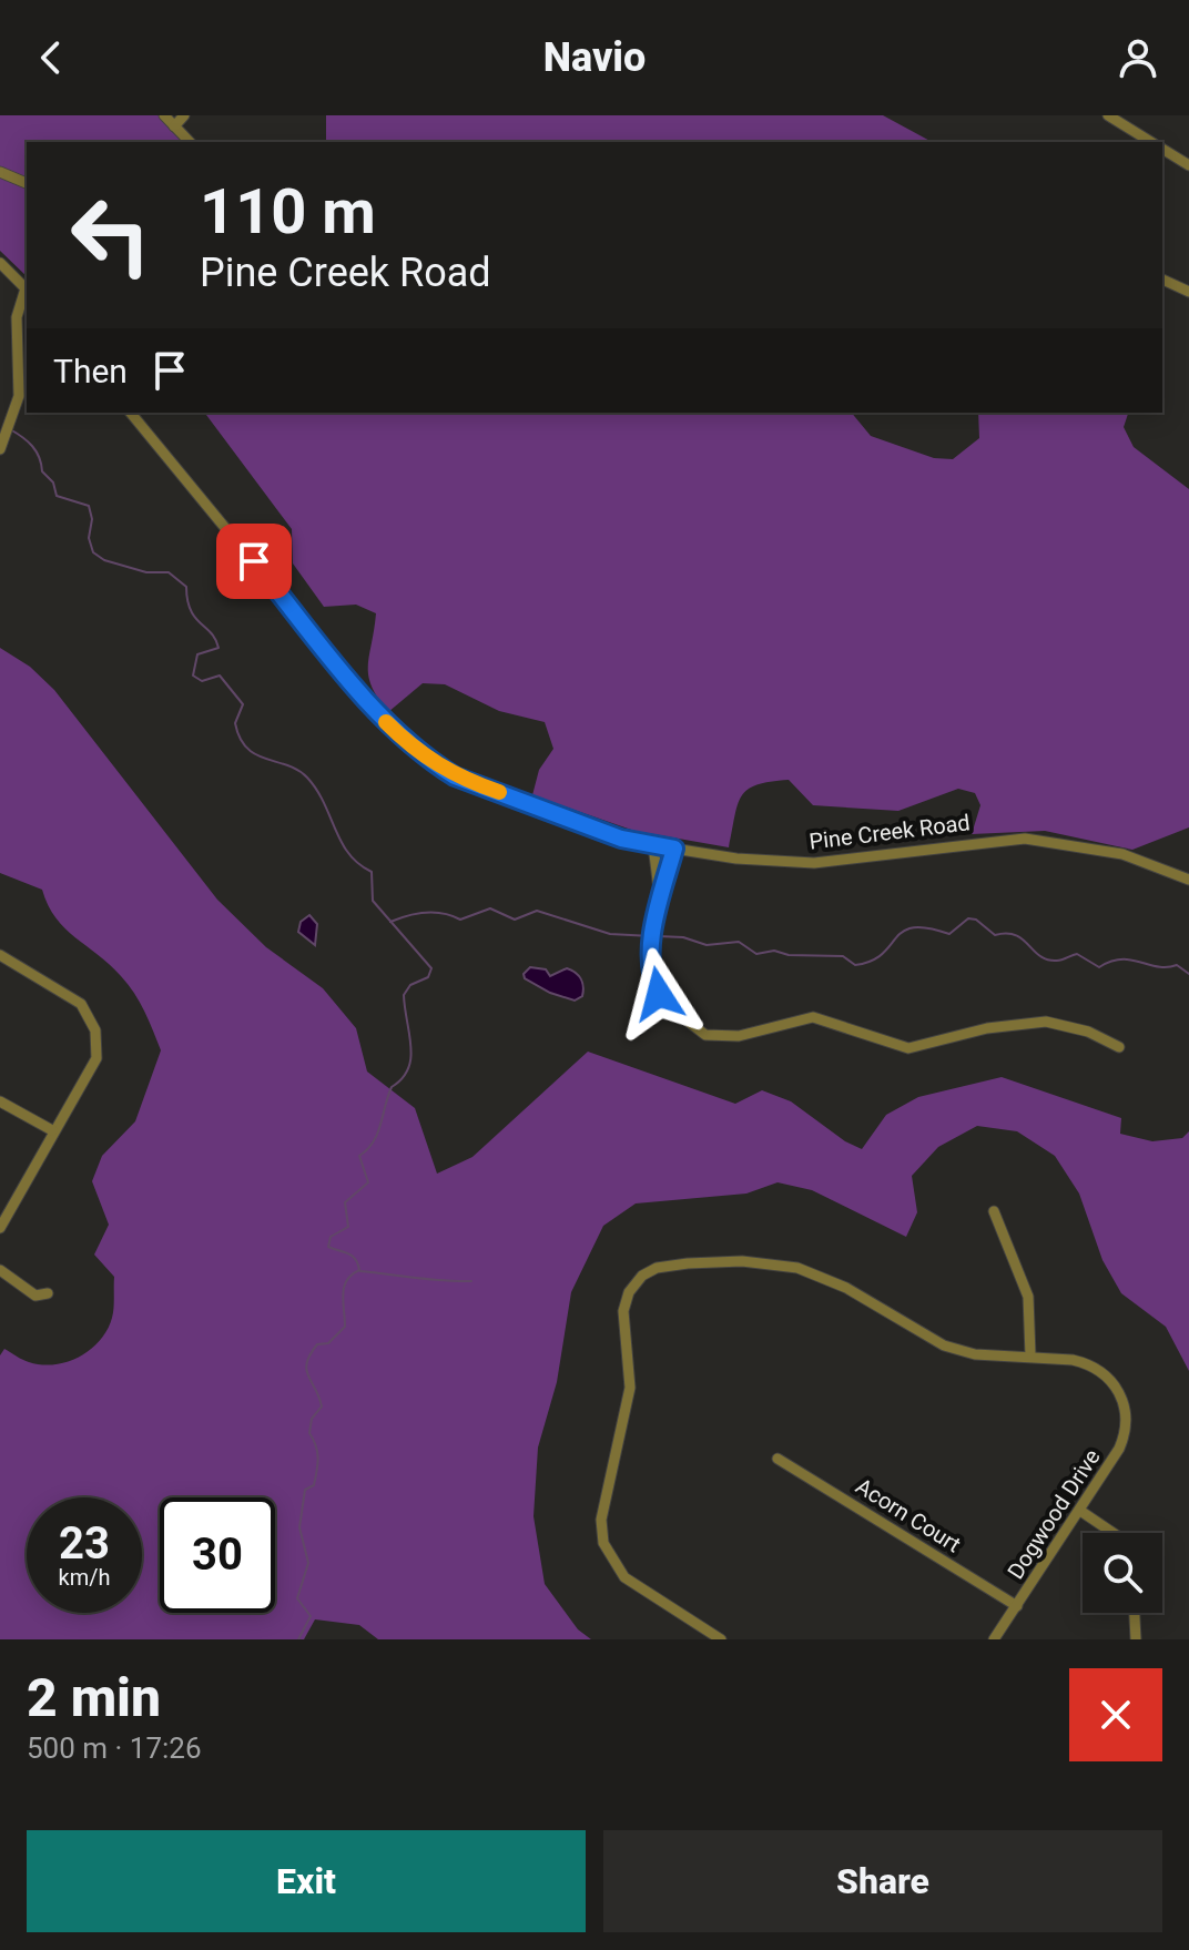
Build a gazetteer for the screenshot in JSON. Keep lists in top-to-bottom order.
{
  "streets": {
    "street": ["Pine Creek Road", "Dogwood Drive", "Acorn Court"]
  },
  "crossings": [
    ["Dogwood Drive", "Acorn Court"]
  ],
  "page": {
    "header": "Navio",
    "turn": ["110 m", "Pine Creek Road"],
    "then": "Then",
    "speed": "23 km/h",
    "limit": "30",
    "heading": ["2 min", "500 m · 17:26"],
    "buttons": ["Exit", "Share"]
  }
}
